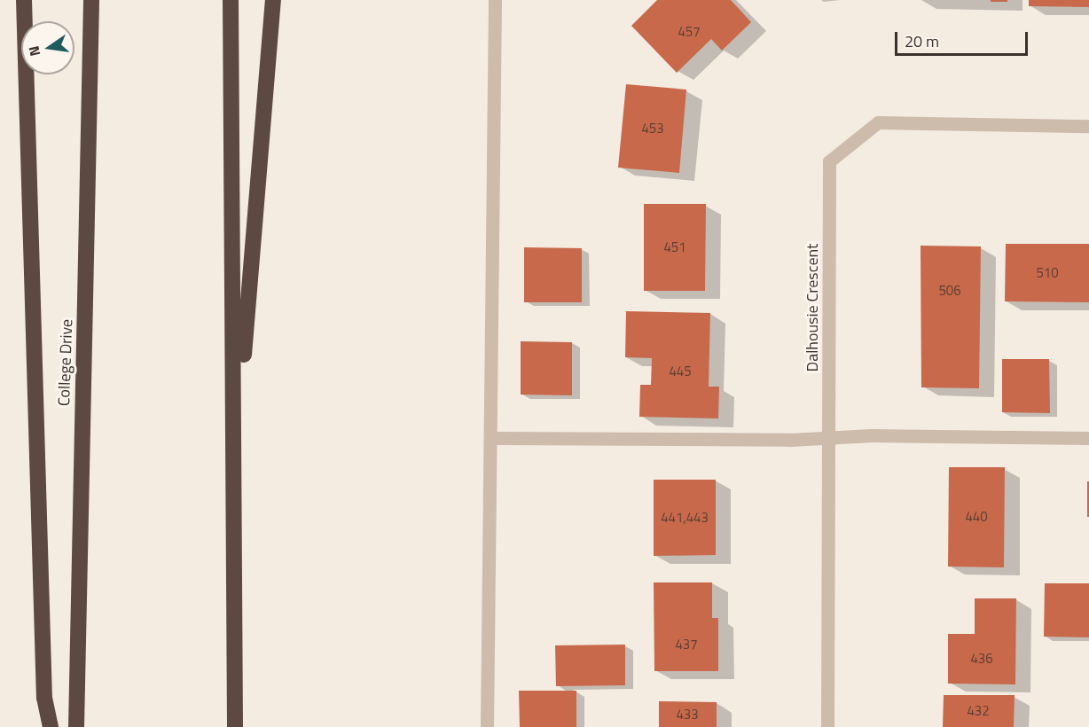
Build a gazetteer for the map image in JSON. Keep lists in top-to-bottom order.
{
  "streets": {
    "highway": ["College Drive"],
    "street": ["Dalhousie Crescent"]
  },
  "house_numbers": [
    "457",
    "453",
    "451",
    "510",
    "506",
    "445",
    "440",
    "441,443",
    "437",
    "436",
    "432",
    "433"
  ],
  "scale_bar": "20 m",
  "north": "left"
}
